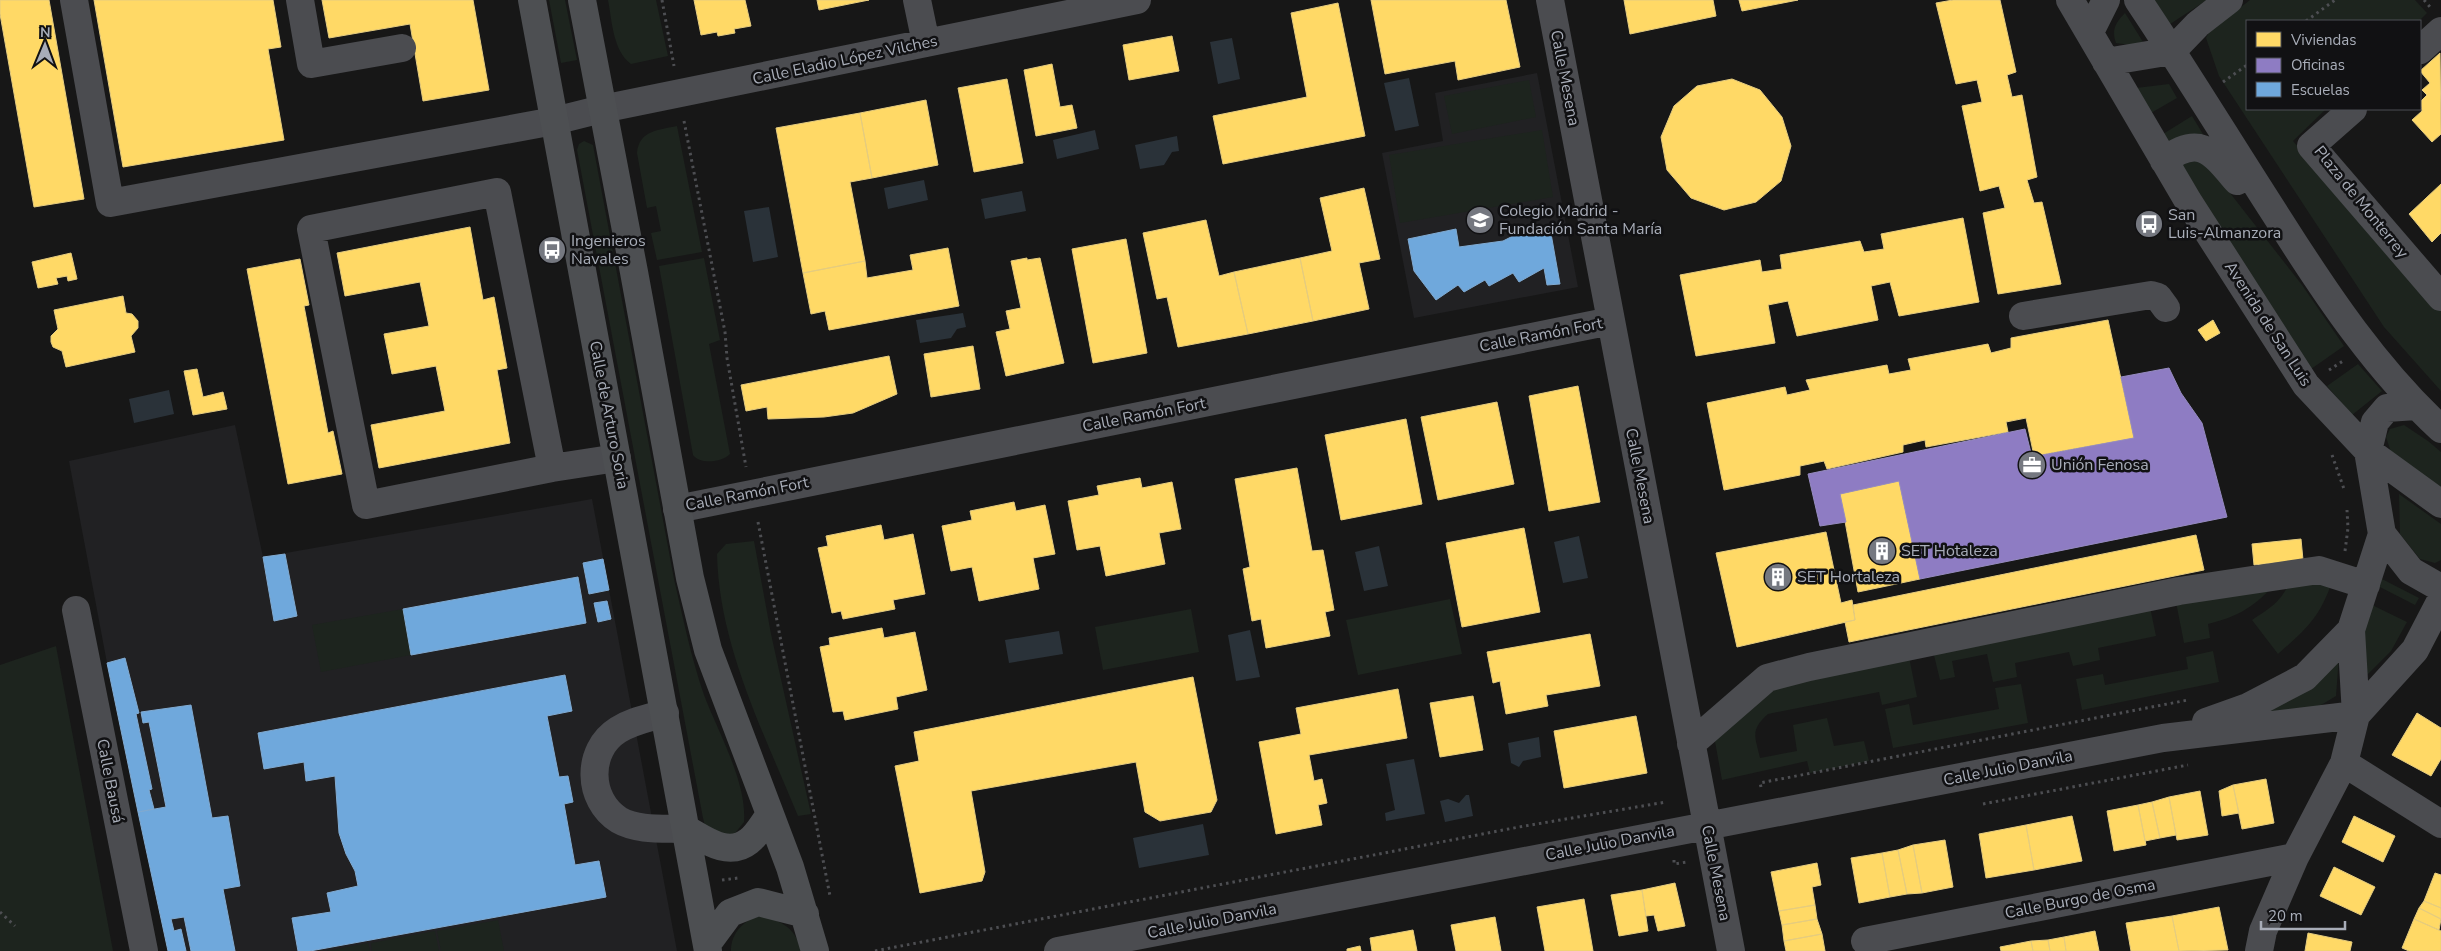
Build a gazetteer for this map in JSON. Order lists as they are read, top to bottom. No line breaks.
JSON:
{"streets":{"main road":["Calle de Arturo Soria"],"street":["Calle Eladio López Vilches","Calle Mesena","Plaza de Monterrey","Avenida de San Luis","Calle Ramón Fort","Calle Julio Danvila","Calle Bausá","Calle Burgo de Osma"]},"crossings":[["Calle Eladio López Vilches","Calle de Arturo Soria"],["Calle Mesena","Calle Ramón Fort"],["Calle Mesena","Calle Julio Danvila"],["Avenida de San Luis","Calle Julio Danvila"]],"places":{"school or university":["Colegio Madrid - Fundación Santa María"],"bus stop":["San Luis-Almanzora","Ingenieros Navales"],"office":["Unión Fenosa"],"building":["SET Hotaleza","SET Hortaleza"]},"legend":["Viviendas","Oficinas","Escuelas"],"scale_bar":"20 m","north":"top"}
